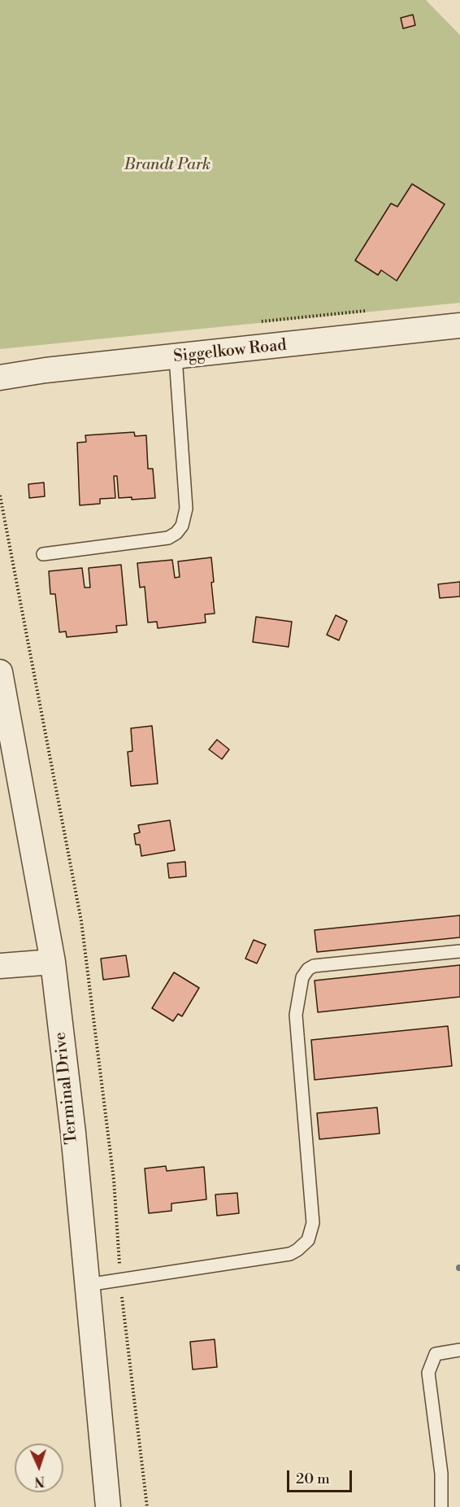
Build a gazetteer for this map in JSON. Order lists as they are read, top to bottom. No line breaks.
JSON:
{"streets":{"street":["Siggelkow Road","Terminal Drive"]},"parks":["Brandt Park"],"scale_bar":"20 m","north":"bottom"}
